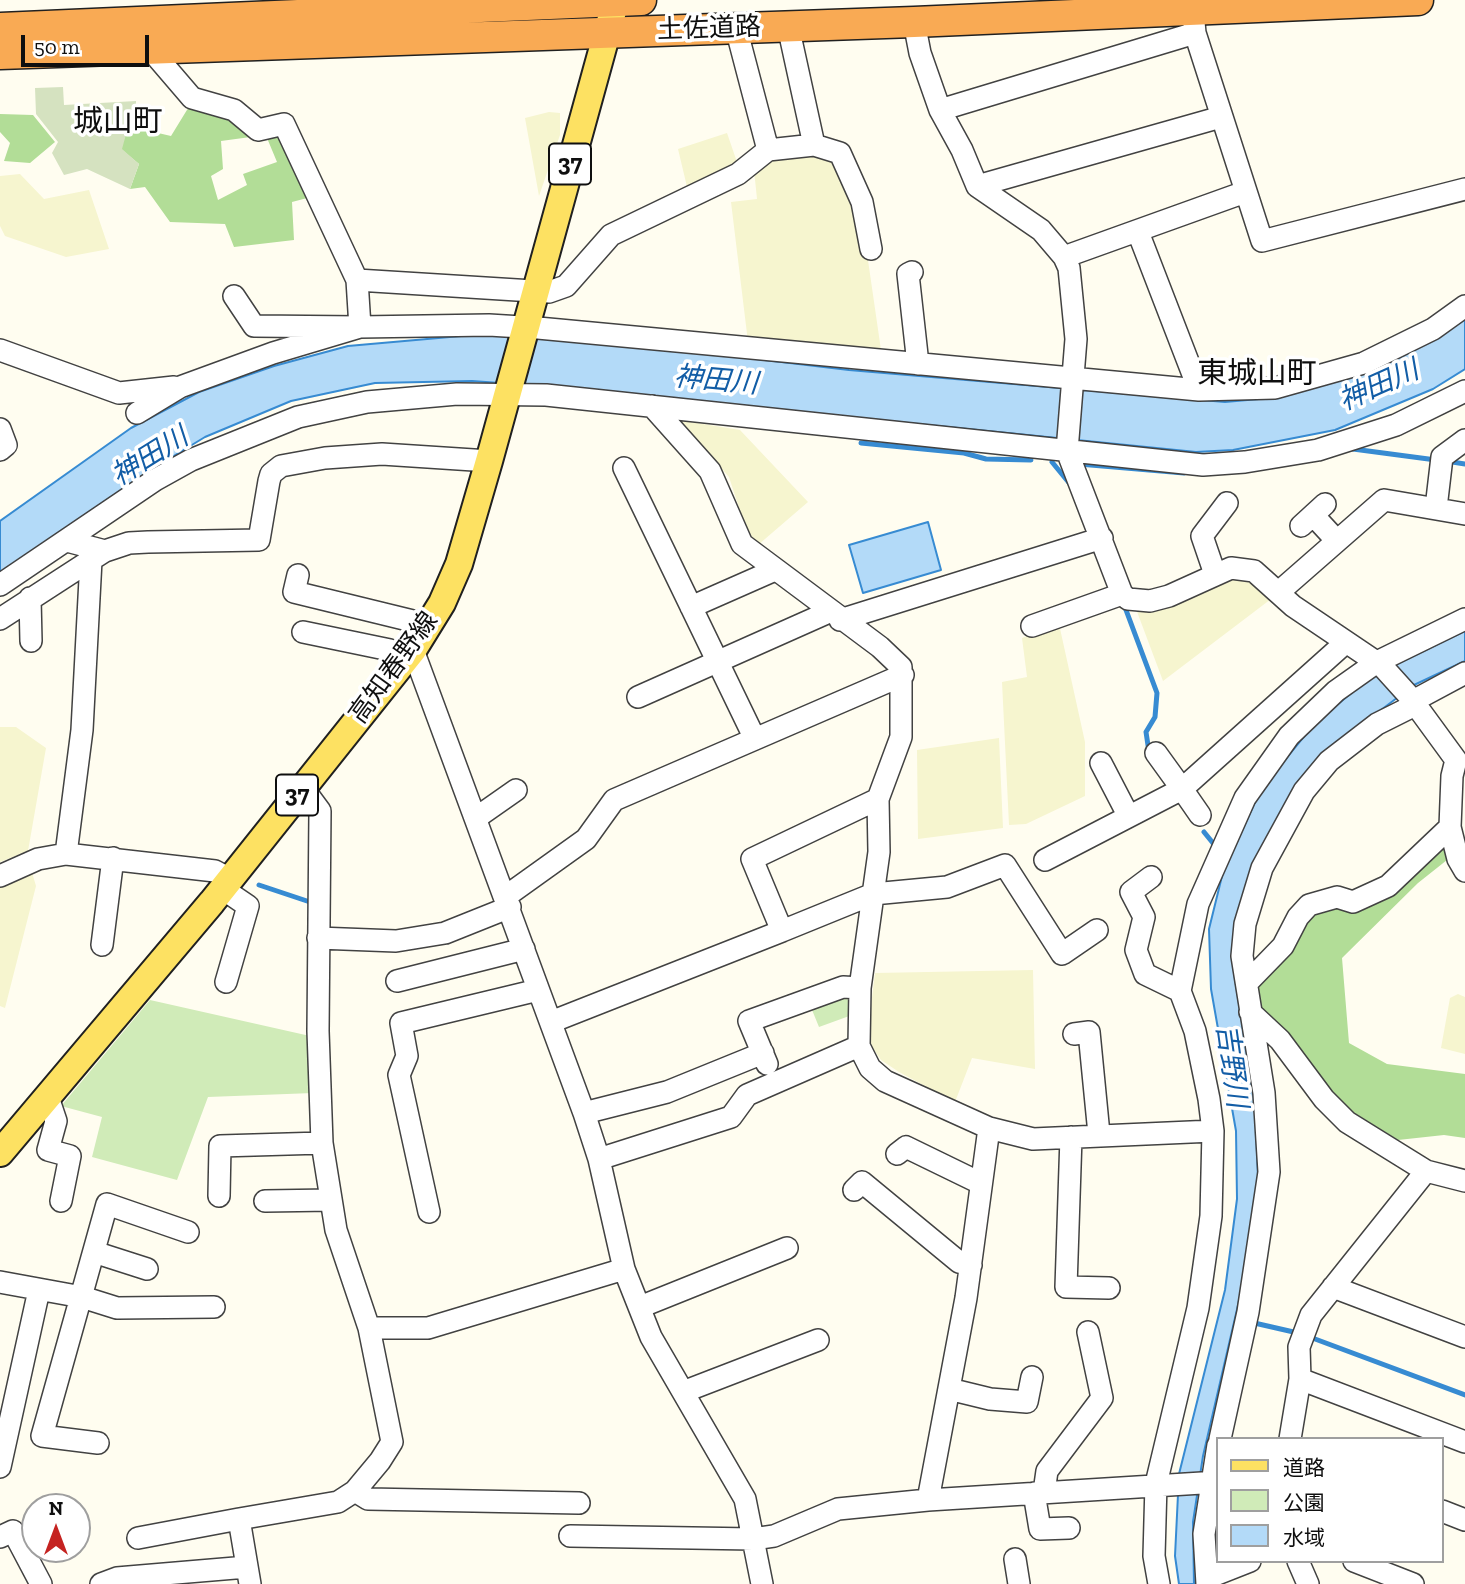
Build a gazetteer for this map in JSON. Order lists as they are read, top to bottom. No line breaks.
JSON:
{"streets":{"highway":["土佐道路"],"main road":["37","高知春野線"]},"crossings":[["土佐道路","高知春野線"]],"districts":["城山町","東城山町"],"water":["神田川","吉野川"],"legend":["道路","公園","水域"],"scale_bar":"50 m","north":"top"}
